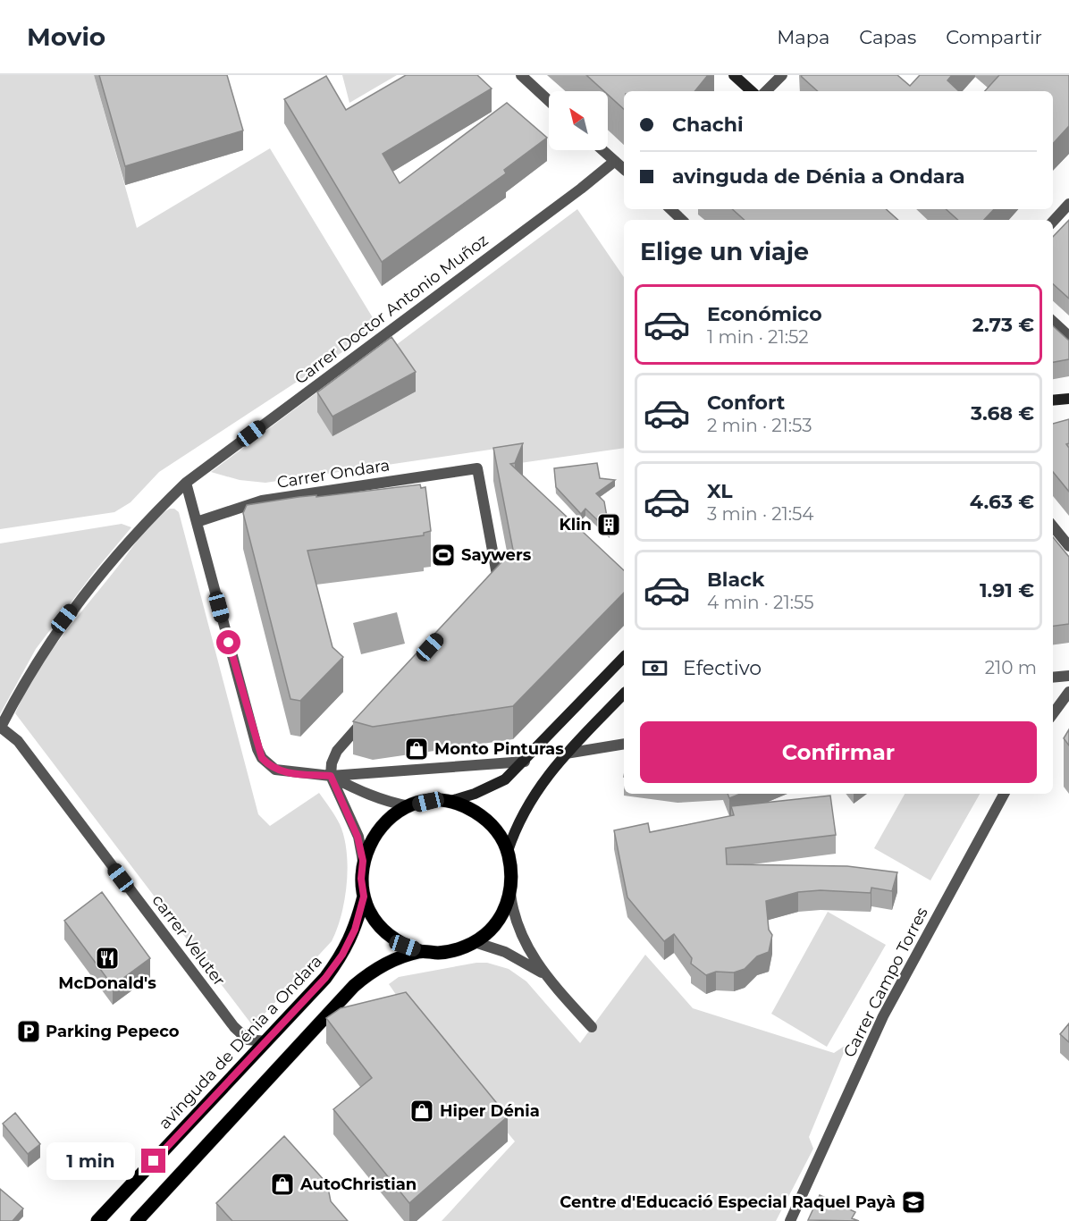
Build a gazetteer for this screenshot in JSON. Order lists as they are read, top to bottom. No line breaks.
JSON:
{"streets":{"main road":["avinguda de Dénia a Ondara"],"street":["Carrer Doctor Antonio Muñoz","Carrer Ondara","carrer Veluter","Carrer Campo Torres"]},"crossings":[["Carrer Doctor Antonio Muñoz","carrer Veluter"],["carrer Veluter","avinguda de Dénia a Ondara"]],"places":{"building":["Klin"],"sports":["Saywers"],"shop":["Monto Pinturas","Hiper Dénia","AutoChristian"],"restaurant":["McDonald's"],"parking":["Parking Pepeco"],"school or university":["Centre d'Educació Especial Raquel Payà"]},"north":"top left","page":{"header":"Movio","nav":["Mapa","Capas","Compartir"],"banner":["Chachi","avinguda de Dénia a Ondara"],"heading":"Elige un viaje","list":[{"name":"Económico","note":"1 min · 21:52","value":"2.73 €"},{"name":"Confort","note":"2 min · 21:53","value":"3.68 €"},{"name":"XL","note":"3 min · 21:54","value":"4.63 €"},{"name":"Black","note":"4 min · 21:55","value":"1.91 €"}],"pay":["Efectivo","210 m"],"buttons":"Confirmar","bubble":"1 min"}}
